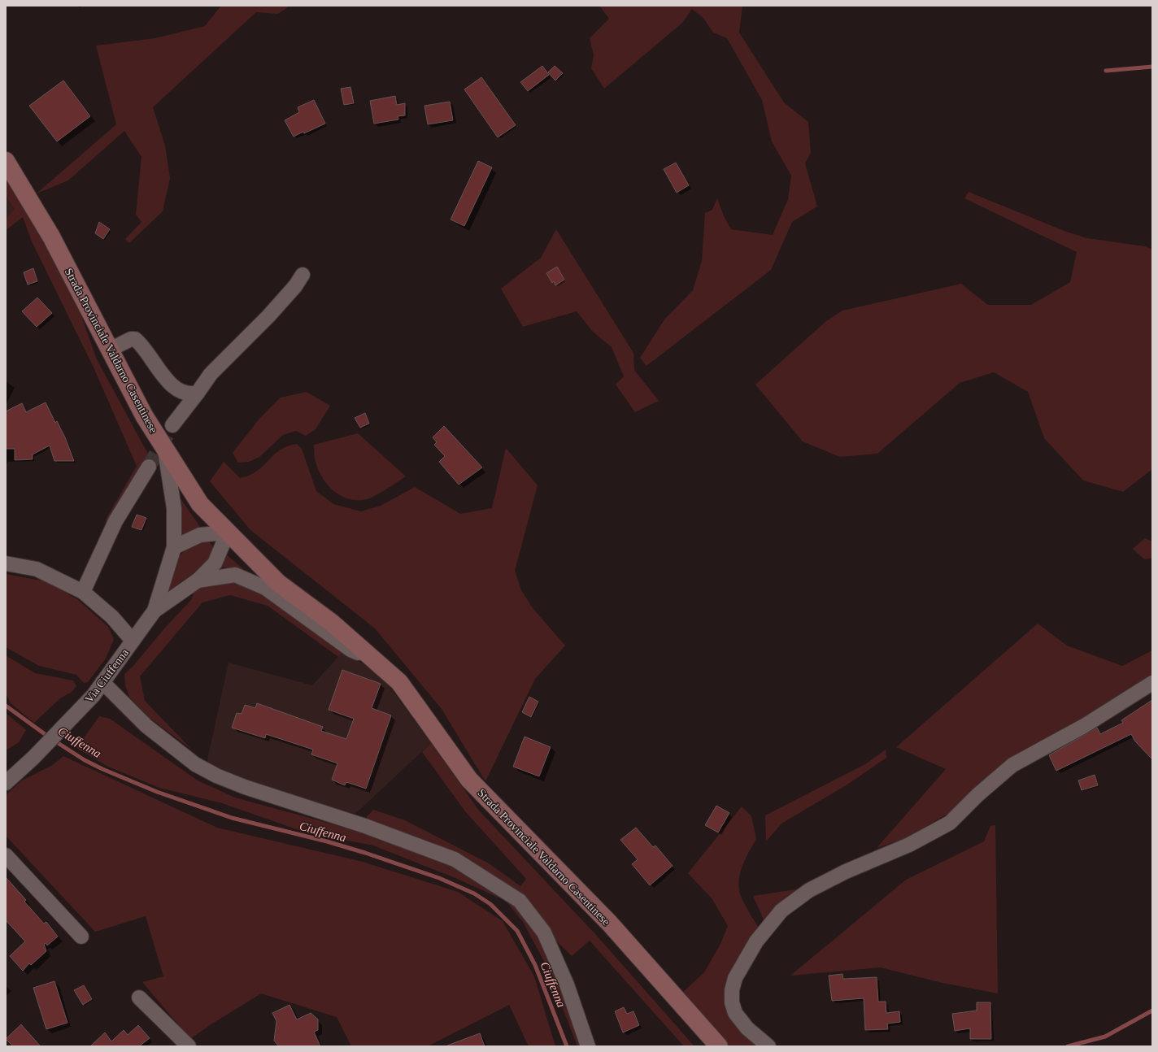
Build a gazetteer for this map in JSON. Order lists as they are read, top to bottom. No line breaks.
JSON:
{"streets":{"main road":["Strada Provinciale Valdarno Casentinese"],"street":["Via Ciuffenna"]},"crossings":[["Strada Provinciale Valdarno Casentinese","Via Ciuffenna"]],"water":["Ciuffenna"]}
